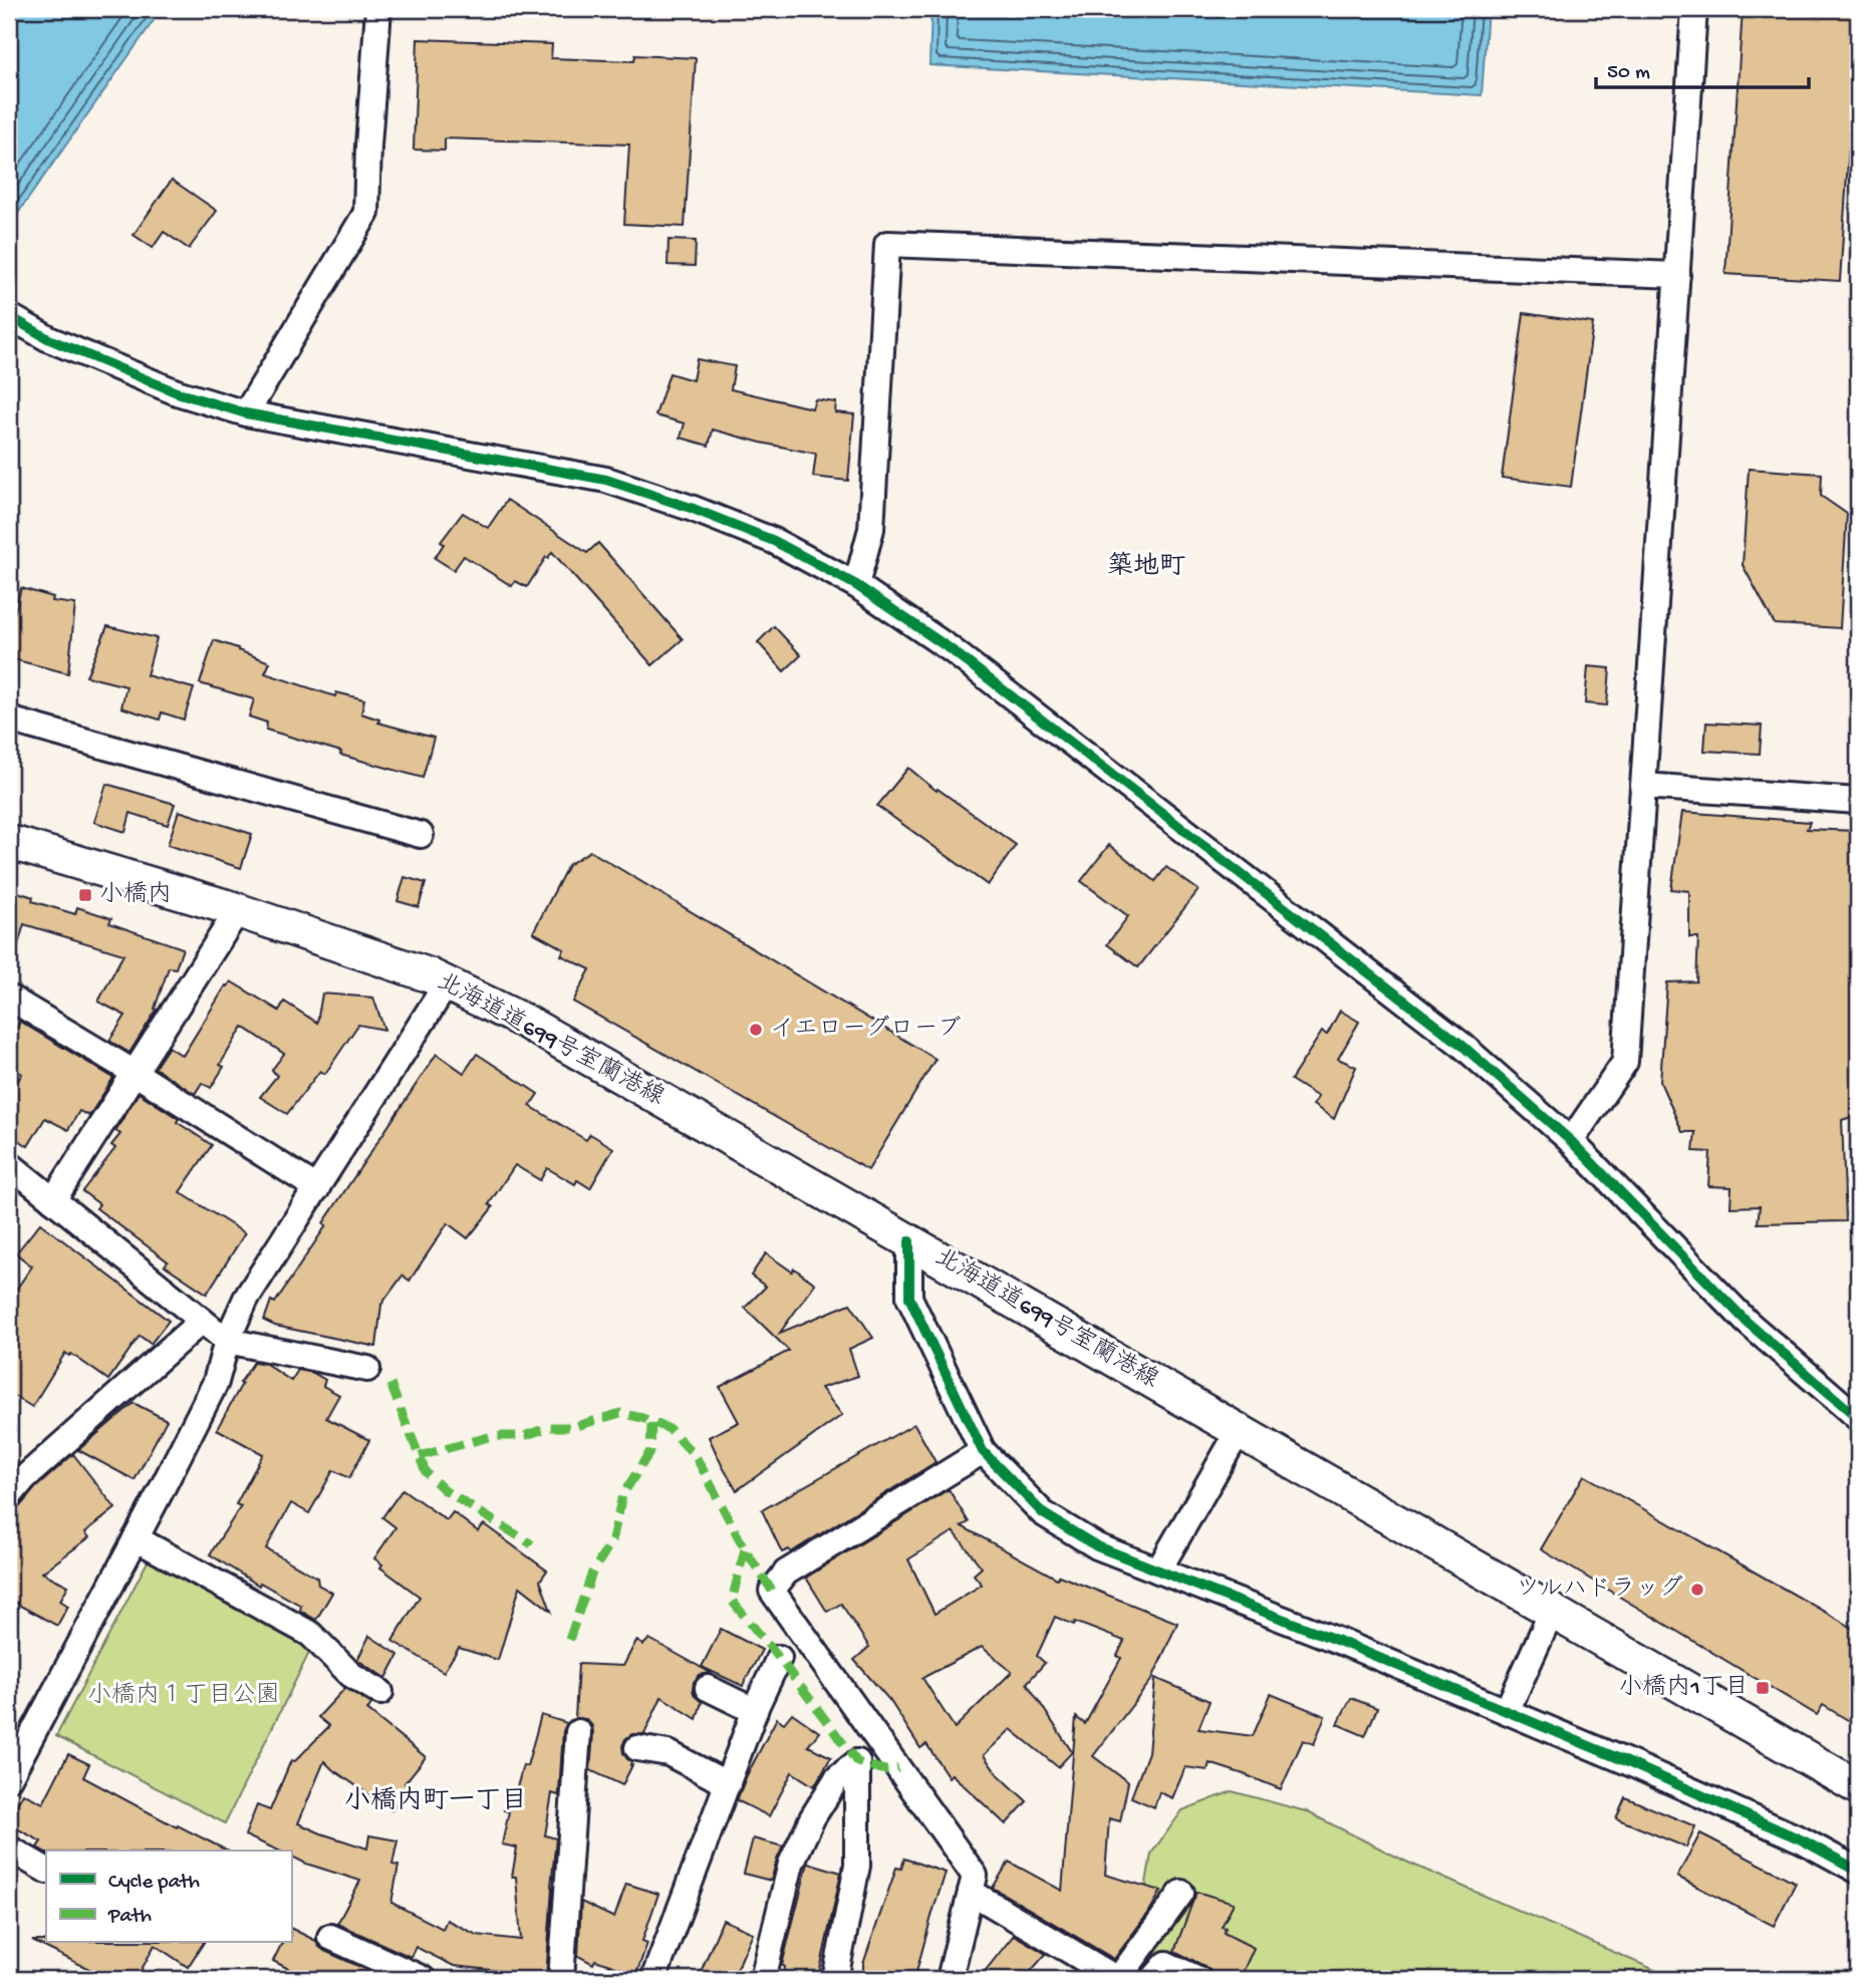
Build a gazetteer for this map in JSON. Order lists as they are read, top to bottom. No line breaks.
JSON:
{"streets":{"main road":["北海道道699号室蘭港線"]},"districts":["築地町","小橋内町一丁目"],"parks":["小橋内１丁目公園"],"places":{"transit":["小橋内","小橋内1丁目"],"other":["イエローグローブ","ツルハドラッグ"]},"legend":["Cycle path","Path"],"scale_bar":"50 m"}
